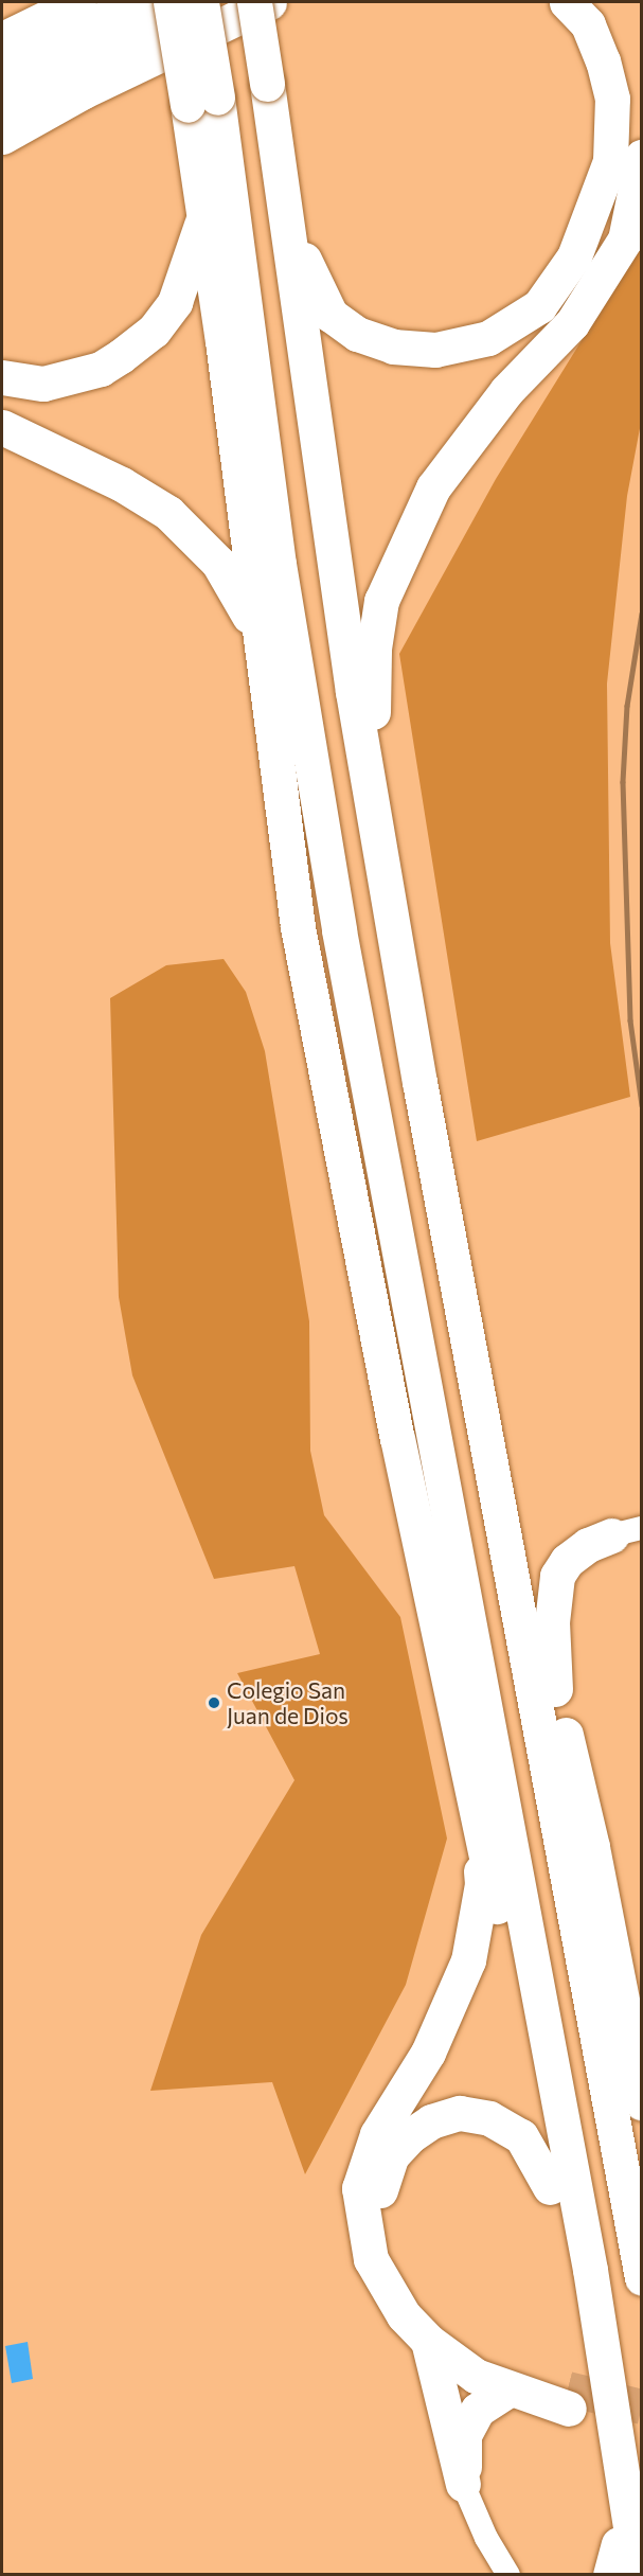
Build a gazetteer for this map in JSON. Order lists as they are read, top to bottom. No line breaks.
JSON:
{"places":["Colegio San Juan de Dios"]}
